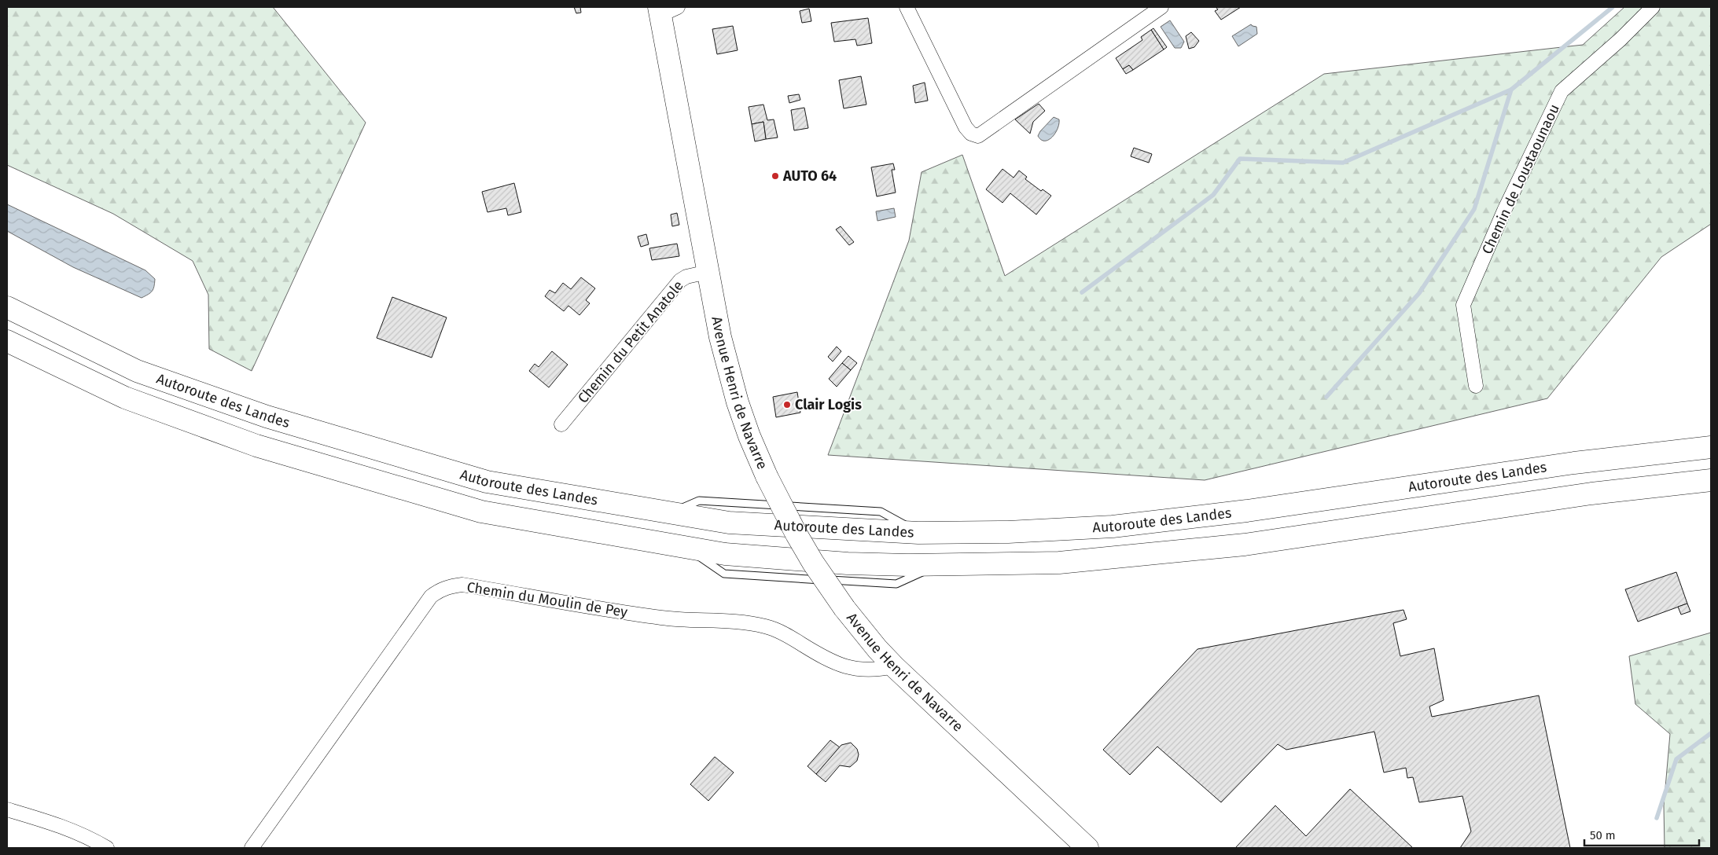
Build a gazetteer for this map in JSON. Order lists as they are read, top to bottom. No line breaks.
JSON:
{"streets":{"main road":["Avenue Henri de Navarre","Autoroute des Landes"],"street":["Chemin de Loustaounaou","Chemin du Petit Anatole","Chemin du Moulin de Pey"]},"crossings":[["Chemin du Petit Anatole","Avenue Henri de Navarre"],["Avenue Henri de Navarre","Chemin du Moulin de Pey"]],"places":["AUTO 64","Clair Logis"],"scale_bar":"50 m"}
